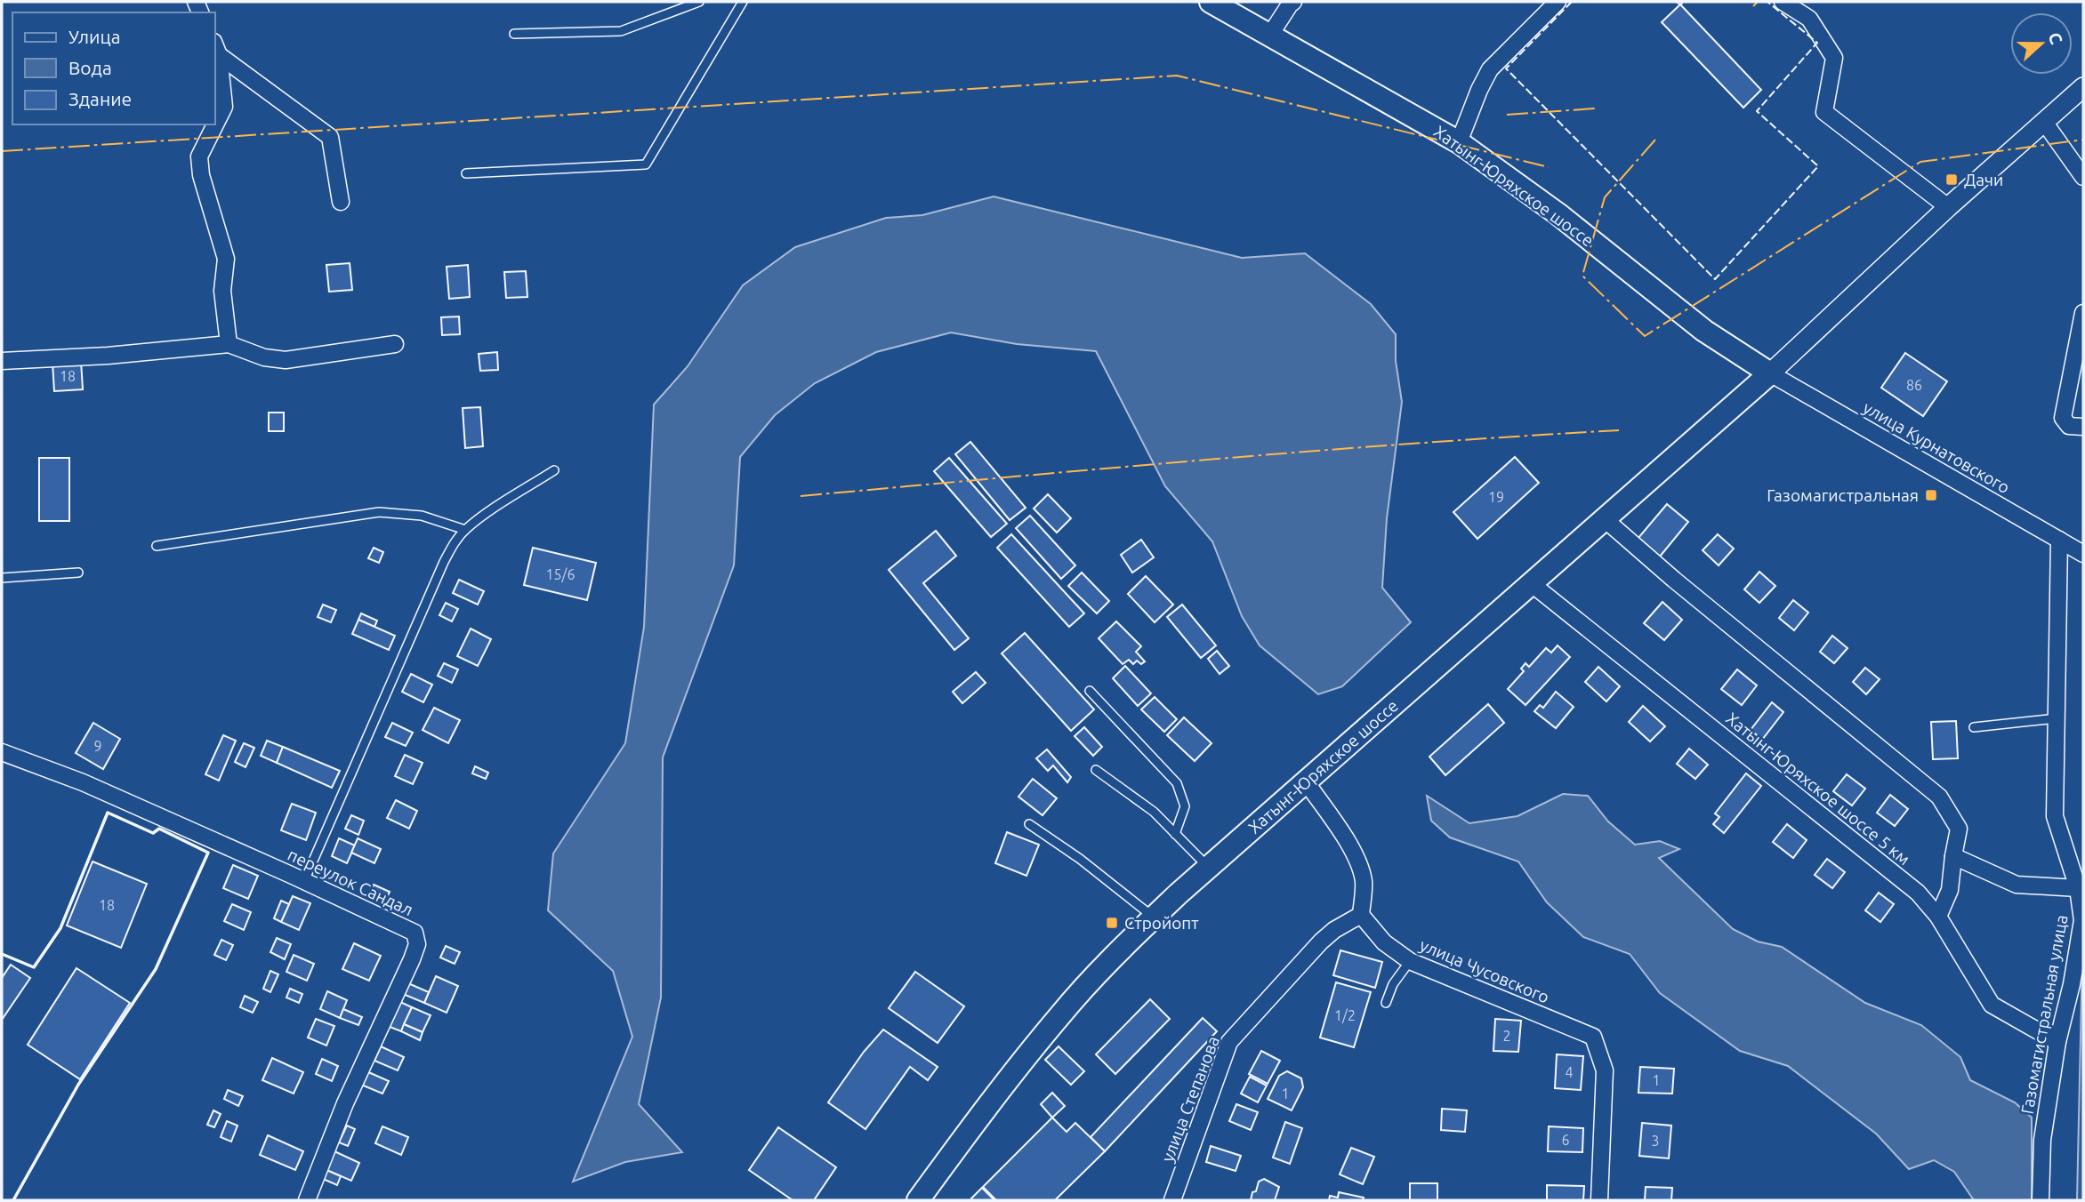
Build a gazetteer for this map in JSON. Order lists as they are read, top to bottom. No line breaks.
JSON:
{"streets":{"main road":["Хатынг-Юряхское шоссе"],"street":["улица Курнатовского","Хатынг-Юряхское шоссе 5 км","переулок Сандал","улица Чусовского","Газомагистральная улица","улица Степанова"]},"crossings":[["Хатынг-Юряхское шоссе","улица Курнатовского"],["Хатынг-Юряхское шоссе","Хатынг-Юряхское шоссе 5 км"],["улица Курнатовского","Газомагистральная улица"],["Хатынг-Юряхское шоссе 5 км","Газомагистральная улица"],["улица Чусовского","улица Степанова"]],"places":{"transit":["Дачи","Газомагистральная","Стройопт"]},"house_numbers":["18","86","19","15/6","9","18","1/2","2","4","1","1","6","3"],"legend":["Улица","Вода","Здание"],"north":"right"}
